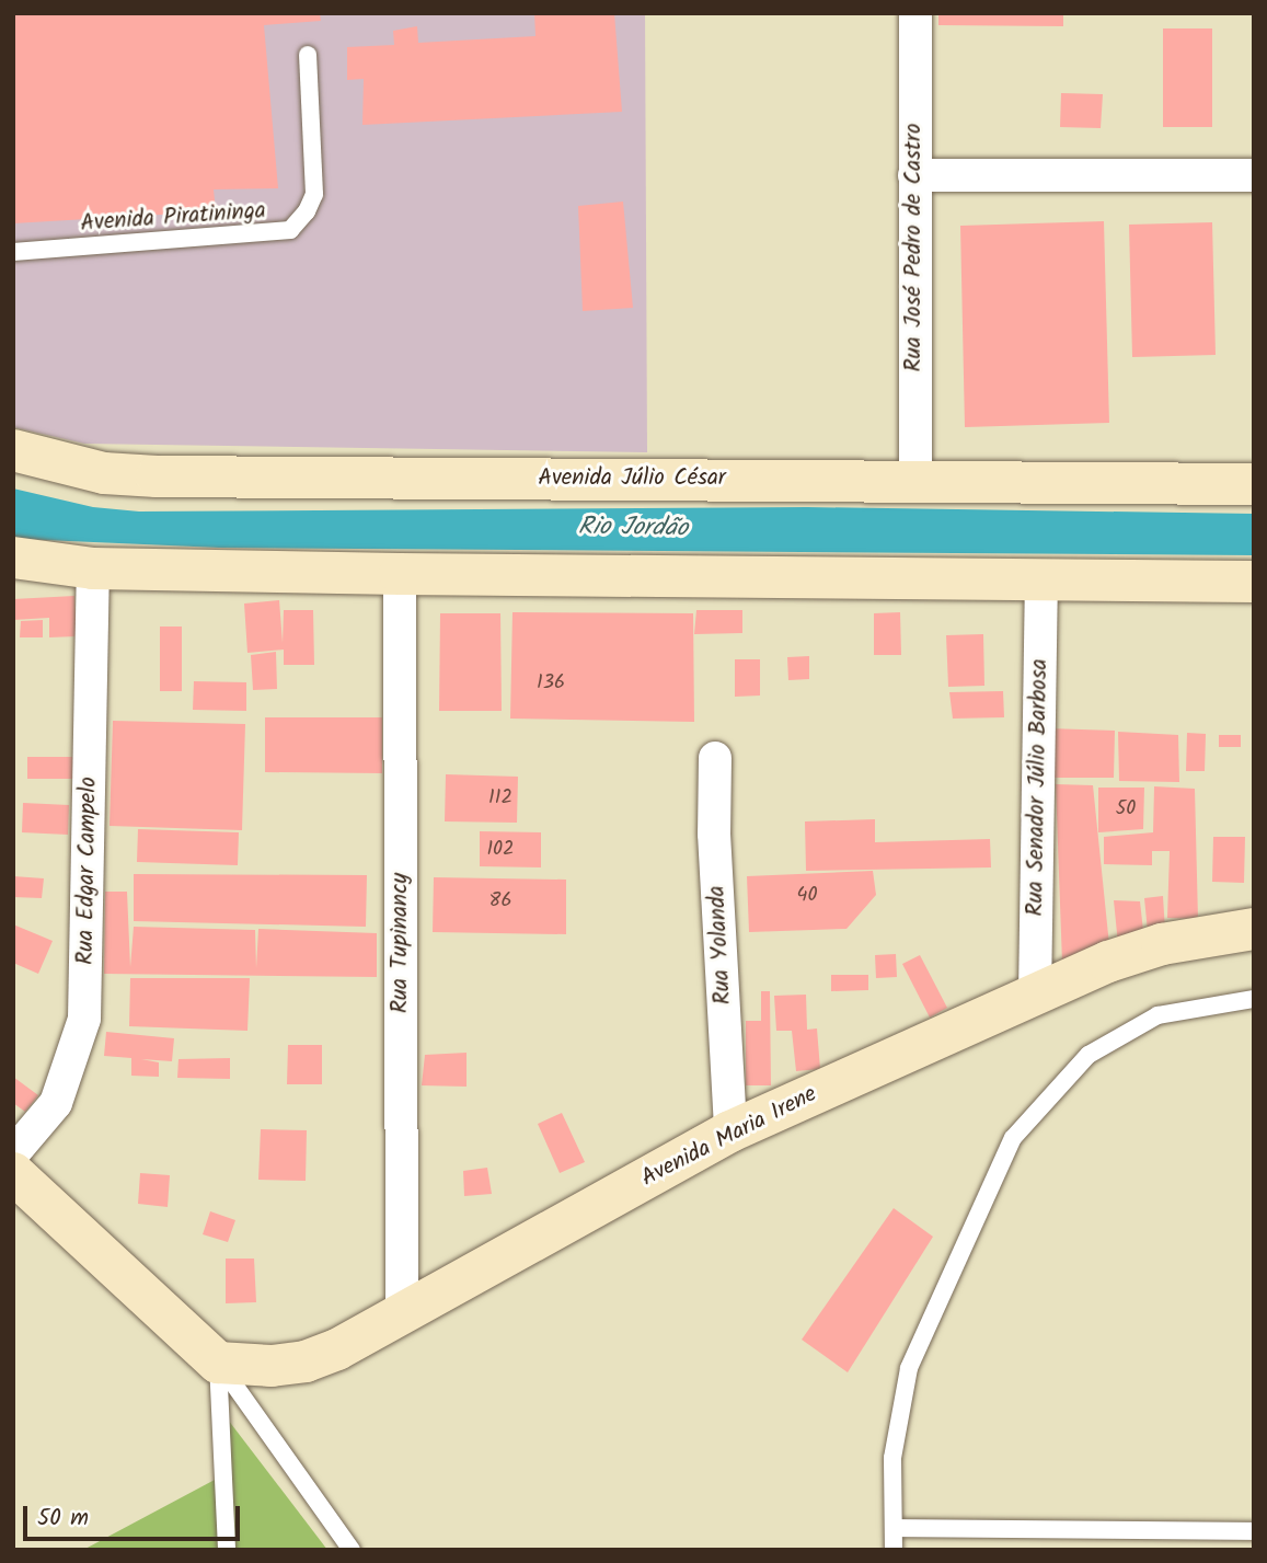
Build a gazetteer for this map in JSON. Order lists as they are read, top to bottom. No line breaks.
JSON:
{"streets":{"street":["Rua José Pedro de Castro","Avenida Júlio César","Rua Senador Júlio Barbosa","Rua Edgar Campelo","Rua Tupinancy","Rua Yolanda","Avenida Maria Irene"],"lane":["Avenida Piratininga"]},"crossings":[["Rua José Pedro de Castro","Avenida Júlio César"],["Rua Senador Júlio Barbosa","Avenida Maria Irene"],["Rua Tupinancy","Avenida Maria Irene"],["Rua Yolanda","Avenida Maria Irene"]],"water":["Rio Jordão"],"house_numbers":["136","112","50","102","40","86"],"scale_bar":"50 m"}
